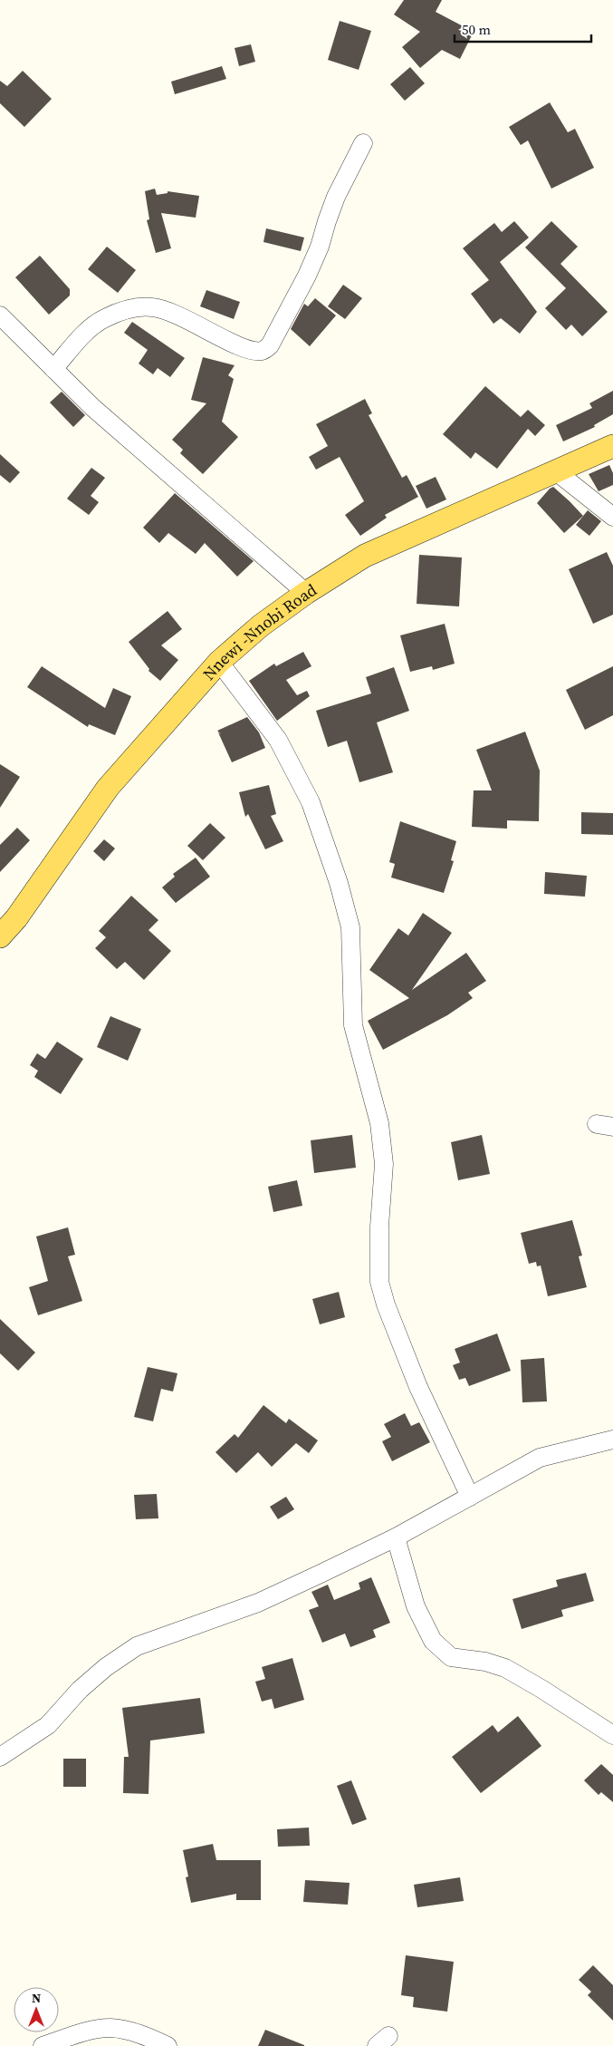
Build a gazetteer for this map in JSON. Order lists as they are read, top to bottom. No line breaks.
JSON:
{"streets":{"main road":["Nnewi -Nnobi Road"]},"scale_bar":"50 m","north":"top"}
